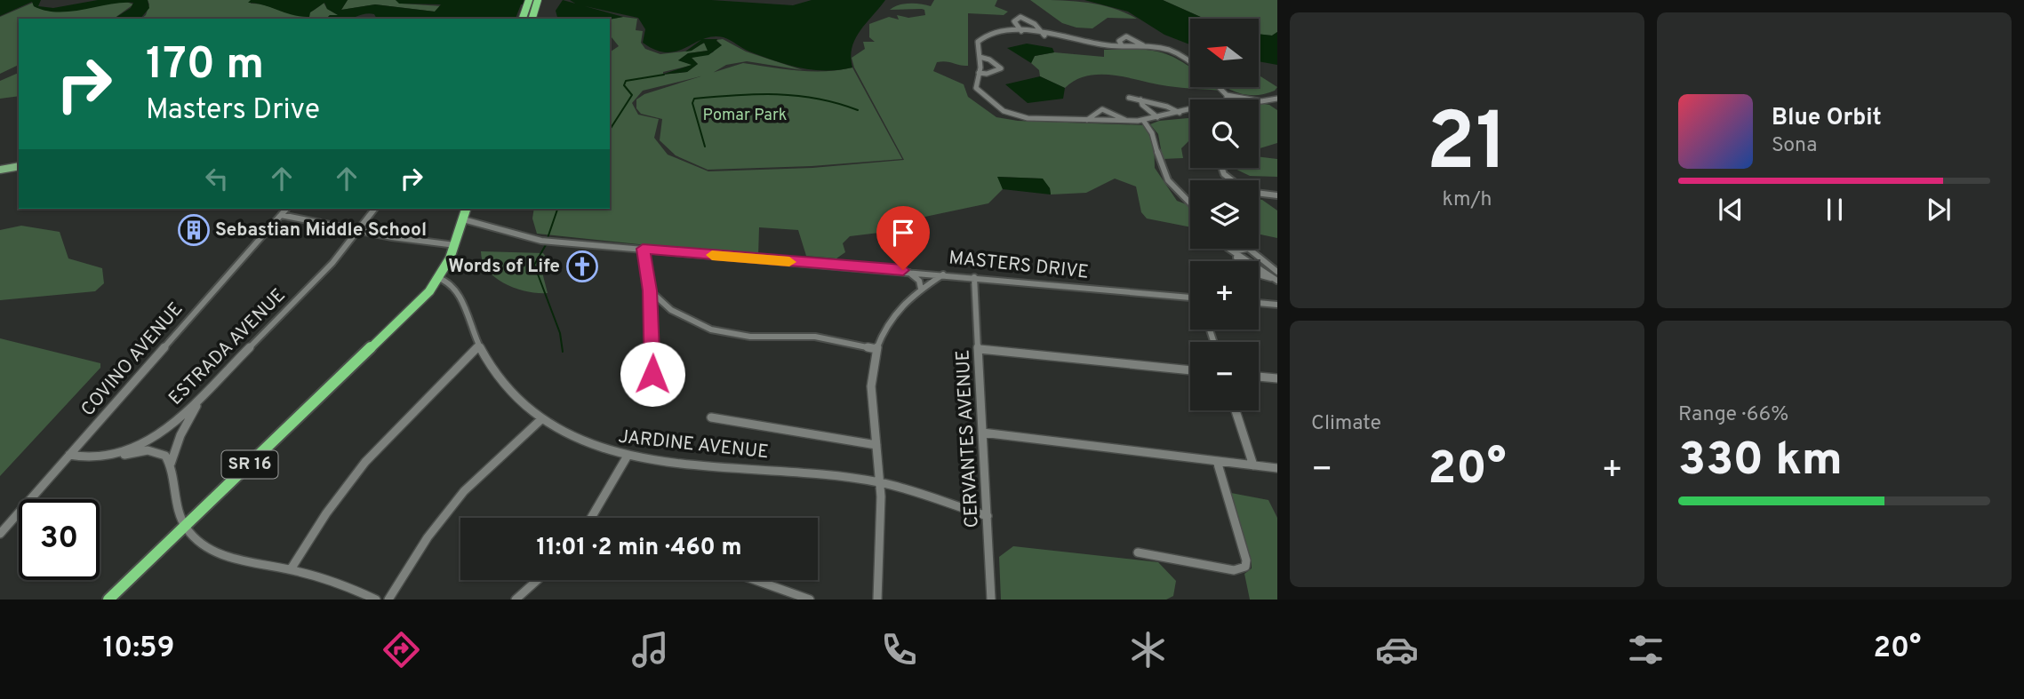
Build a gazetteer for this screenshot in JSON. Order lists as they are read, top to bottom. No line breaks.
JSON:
{"streets":{"highway":["SR 16"],"street":["MASTERS DRIVE","ESTRADA AVENUE","COVINO AVENUE","CERVANTES AVENUE","JARDINE AVENUE"]},"crossings":[["MASTERS DRIVE","CERVANTES AVENUE"],["MASTERS DRIVE","SR 16"],["ESTRADA AVENUE","COVINO AVENUE"],["CERVANTES AVENUE","JARDINE AVENUE"],["JARDINE AVENUE","SR 16"]],"parks":["Pomar Park"],"places":{"building":["Sebastian Middle School"],"church":["Words of Life"]},"north":"left","page":{"tile":[["21","km/h"],"Climate",["Range · 66%","330 km"]],"map_buttons":["+","−"],"turn":["170 m","Masters Drive"],"song":["Blue Orbit","Sona"],"heat":["−","20°","+"],"limit":"30","trip":"11:01 · 2 min · 460 m","tabs":["10:59","20°"]}}
